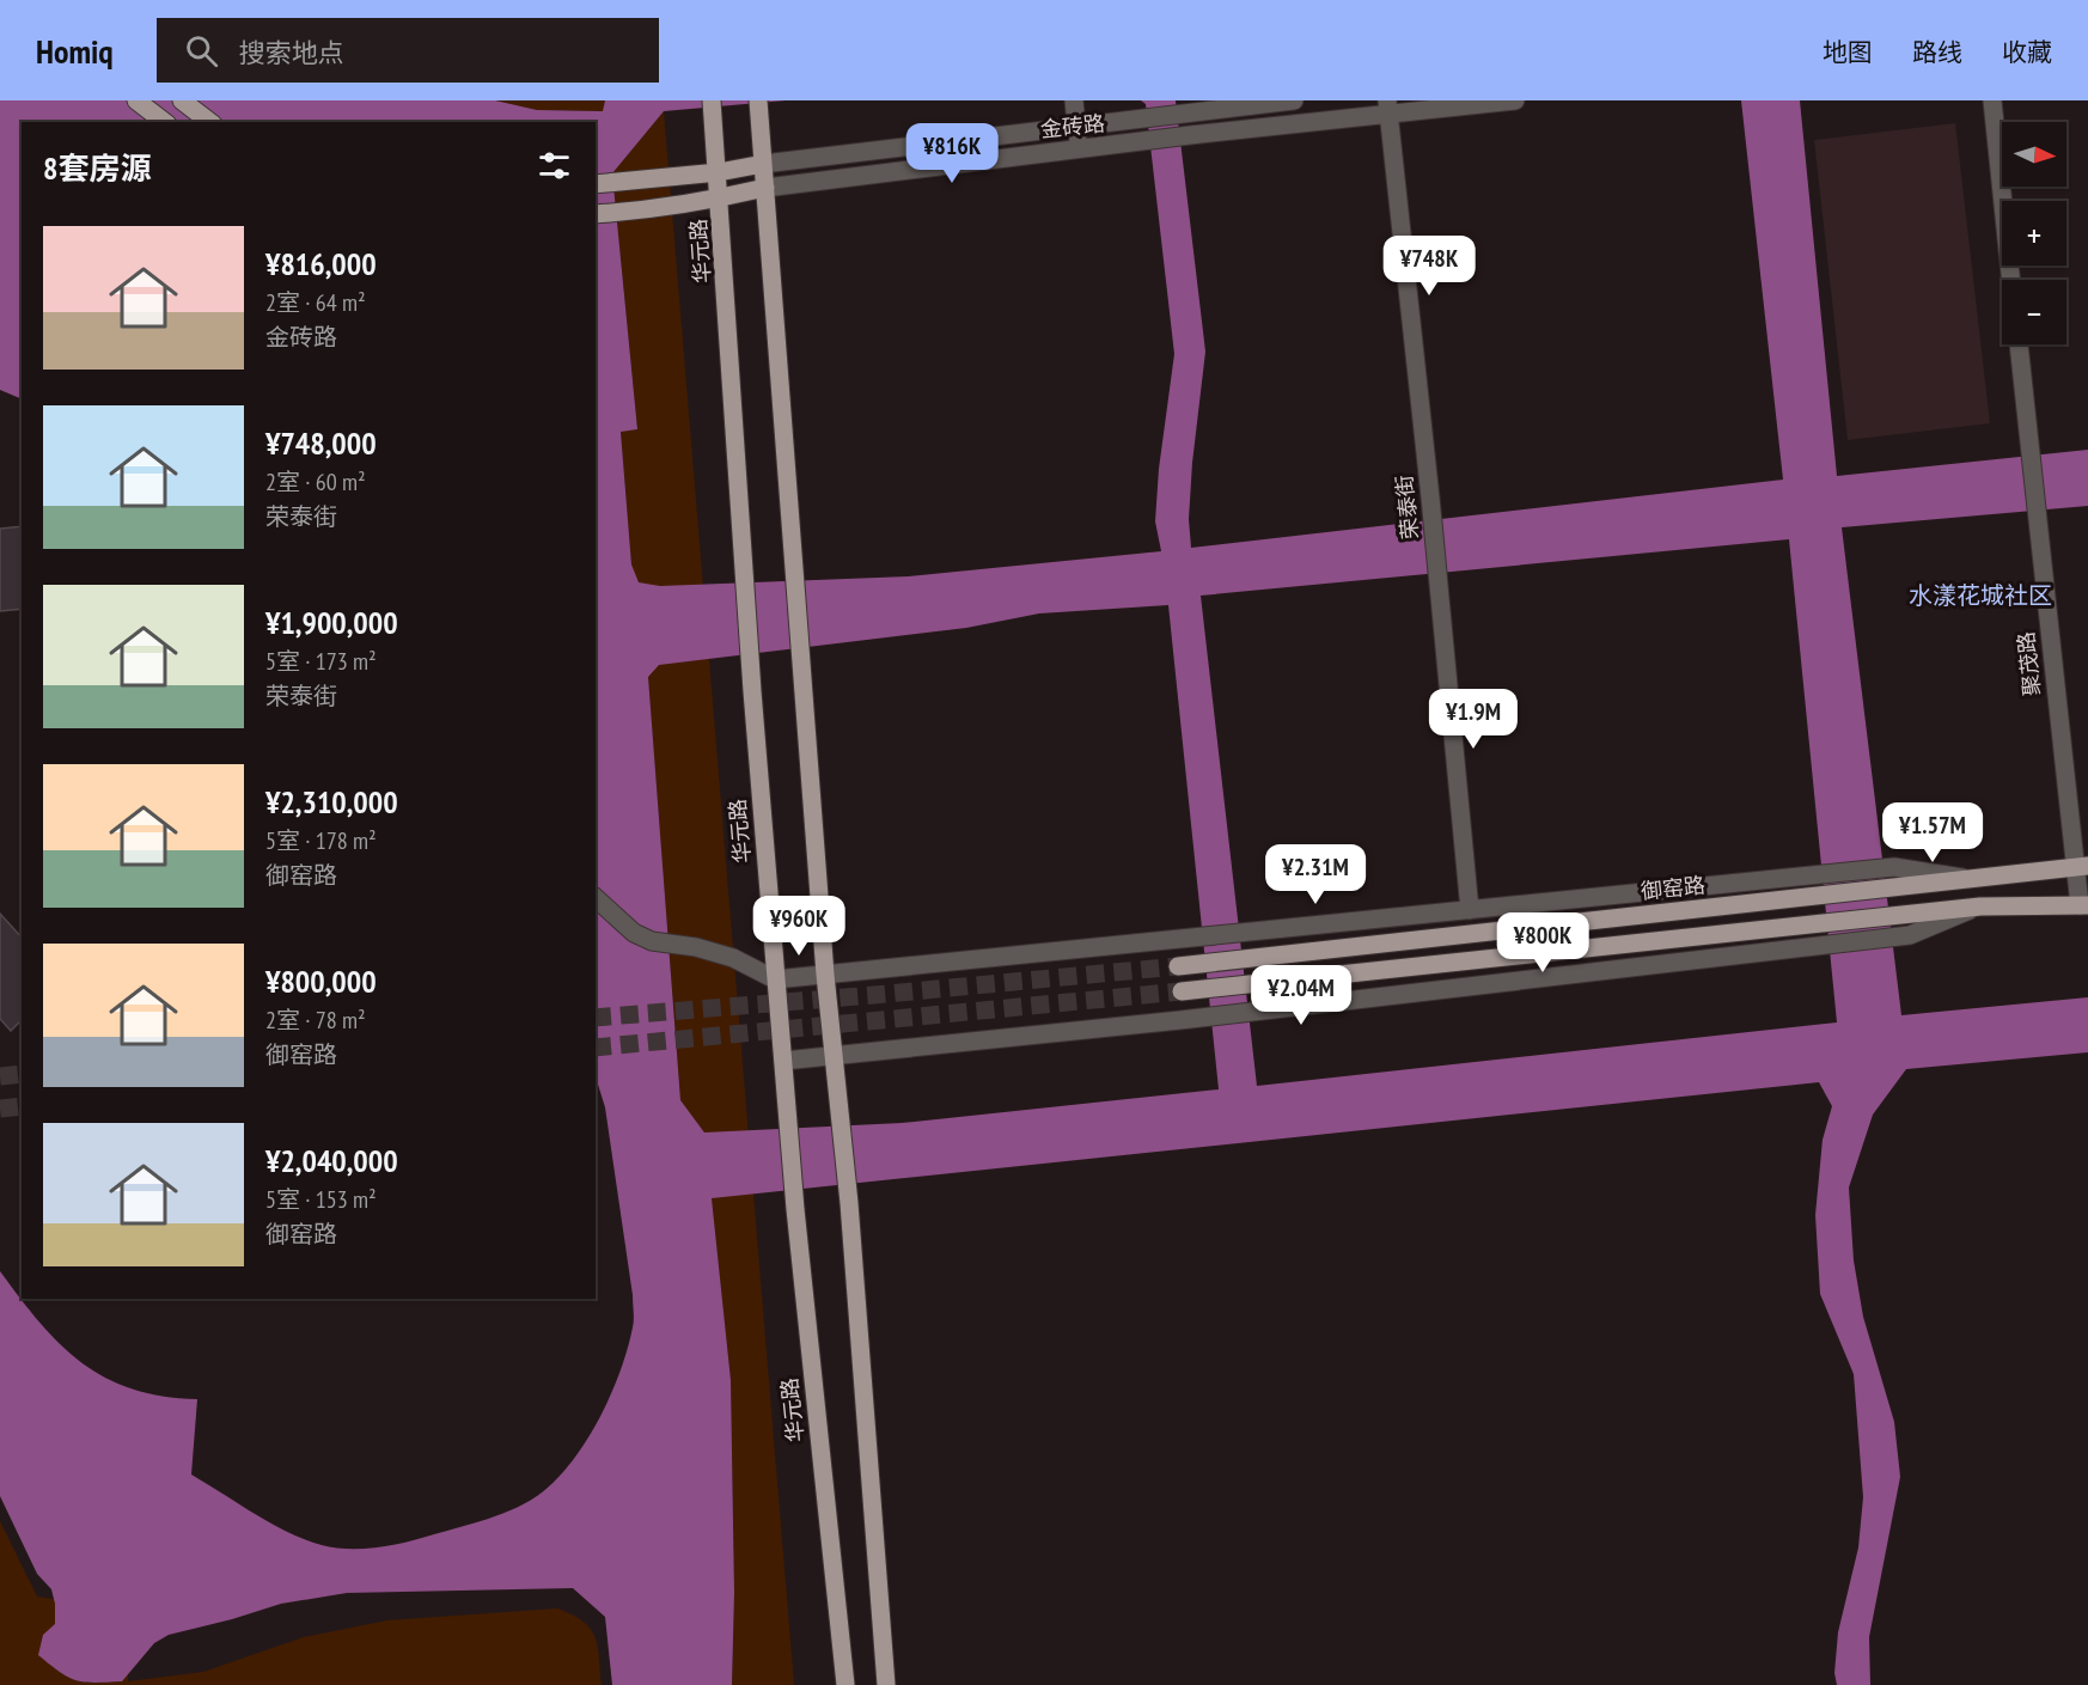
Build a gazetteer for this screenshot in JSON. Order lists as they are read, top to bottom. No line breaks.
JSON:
{"streets":{"main road":["金砖路","华元路","御窑路"],"street":["荣泰街","聚茂路"]},"crossings":[["金砖路","华元路"],["金砖路","荣泰街"],["聚茂路","御窑路"]],"districts":["水漾花城社区"],"north":"right","page":{"header":"Homiq","search":"搜索地点","nav":["地图","路线","收藏"],"map_buttons":["+","−"],"heading":"8套房源","price":["¥816K","¥748K","¥1.9M","¥1.57M","¥2.31M","¥960K","¥800K","¥2.04M"],"list":[{"name":"¥816,000","note":"2室 · 64 m² · 金砖路"},{"name":"¥748,000","note":"2室 · 60 m² · 荣泰街"},{"name":"¥1,900,000","note":"5室 · 173 m² · 荣泰街"},{"name":"¥2,310,000","note":"5室 · 178 m² · 御窑路"},{"name":"¥800,000","note":"2室 · 78 m² · 御窑路"},{"name":"¥2,040,000","note":"5室 · 153 m² · 御窑路"}]}}
